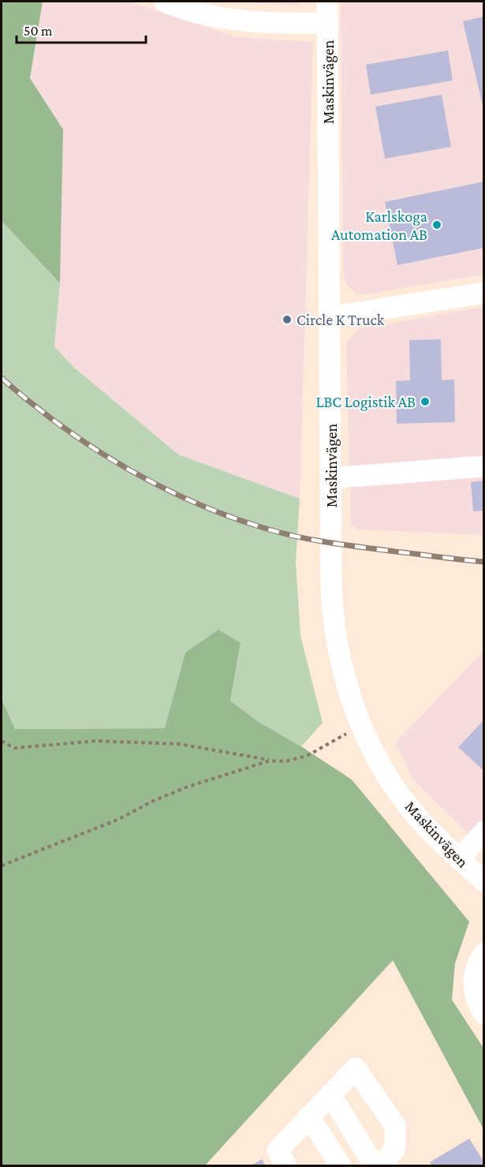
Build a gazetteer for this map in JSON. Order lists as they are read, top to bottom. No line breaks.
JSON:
{"streets":{"street":["Maskinvägen"]},"places":["Karlskoga Automation AB","Circle K Truck","LBC Logistik AB"],"scale_bar":"50 m"}
